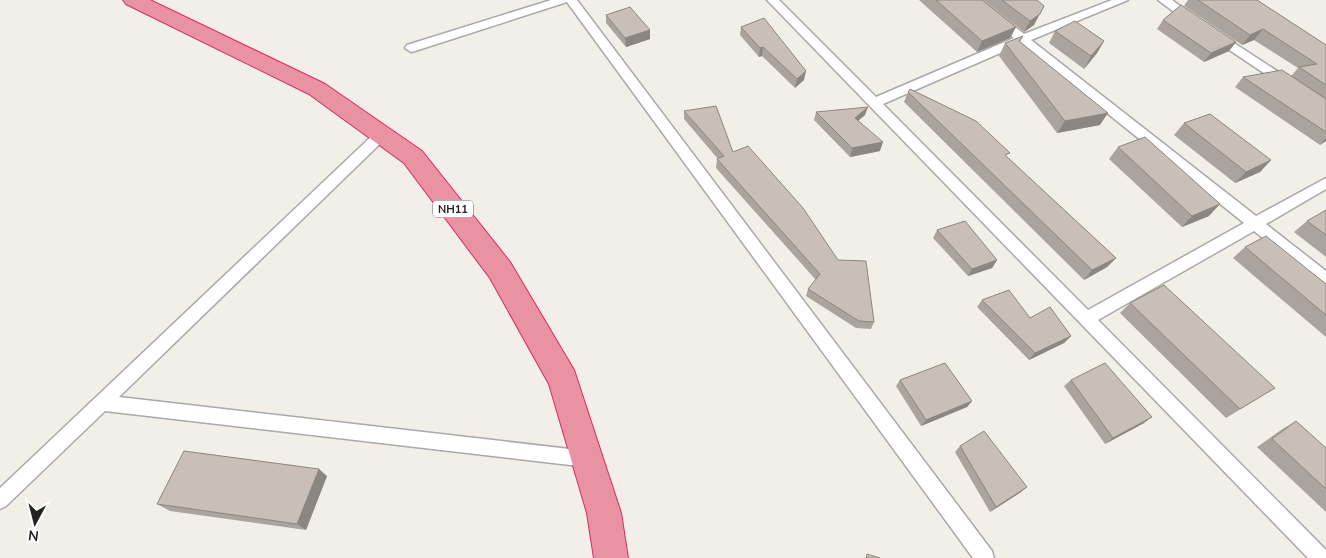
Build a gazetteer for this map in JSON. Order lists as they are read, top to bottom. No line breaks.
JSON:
{"streets":{"highway":["NH11"]},"north":"bottom"}
